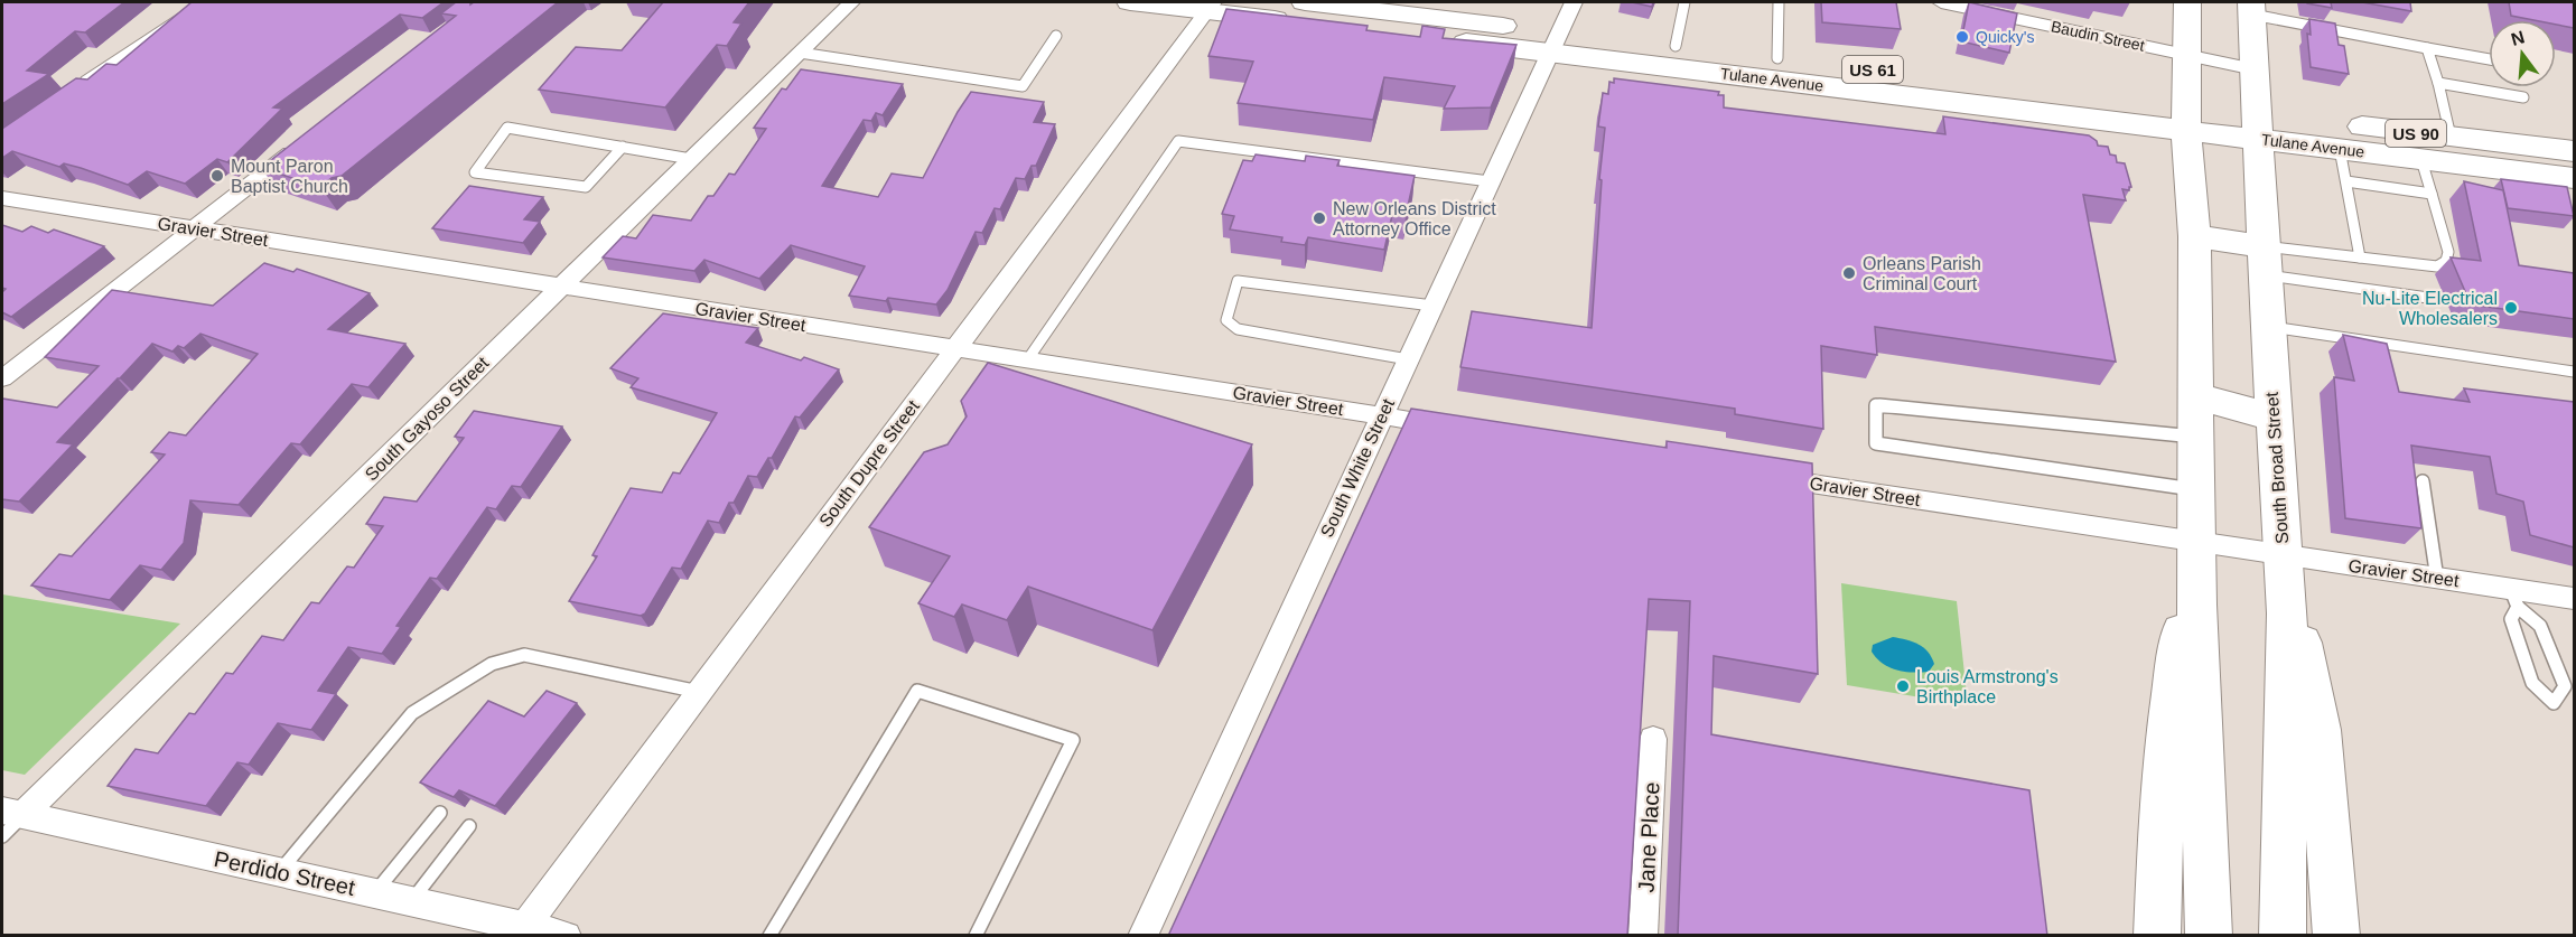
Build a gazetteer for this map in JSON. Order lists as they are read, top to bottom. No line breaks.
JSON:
{"streets":{"main road":["US 61","Tulane Avenue","US 90","South Broad Street"],"street":["Baudin Street","Gravier Street","South Gayoso Street","South Dupre Street","South White Street","Jane Place","Perdido Street"]},"crossings":[["Baudin Street","South Broad Street"],["Tulane Avenue","South Dupre Street"],["Tulane Avenue","South White Street"],["Tulane Avenue","South Broad Street"],["Gravier Street","South Gayoso Street"],["Gravier Street","South Dupre Street"],["Gravier Street","South White Street"],["Gravier Street","South Broad Street"],["South Gayoso Street","Perdido Street"],["South Dupre Street","Perdido Street"]],"places":["Quicky's","Mount Paron Baptist Church","New Orleans District Attorney Office","Orleans Parish Criminal Court","Nu-Lite Electrical Wholesalers","Louis Armstrong's Birthplace"],"north":"top"}
